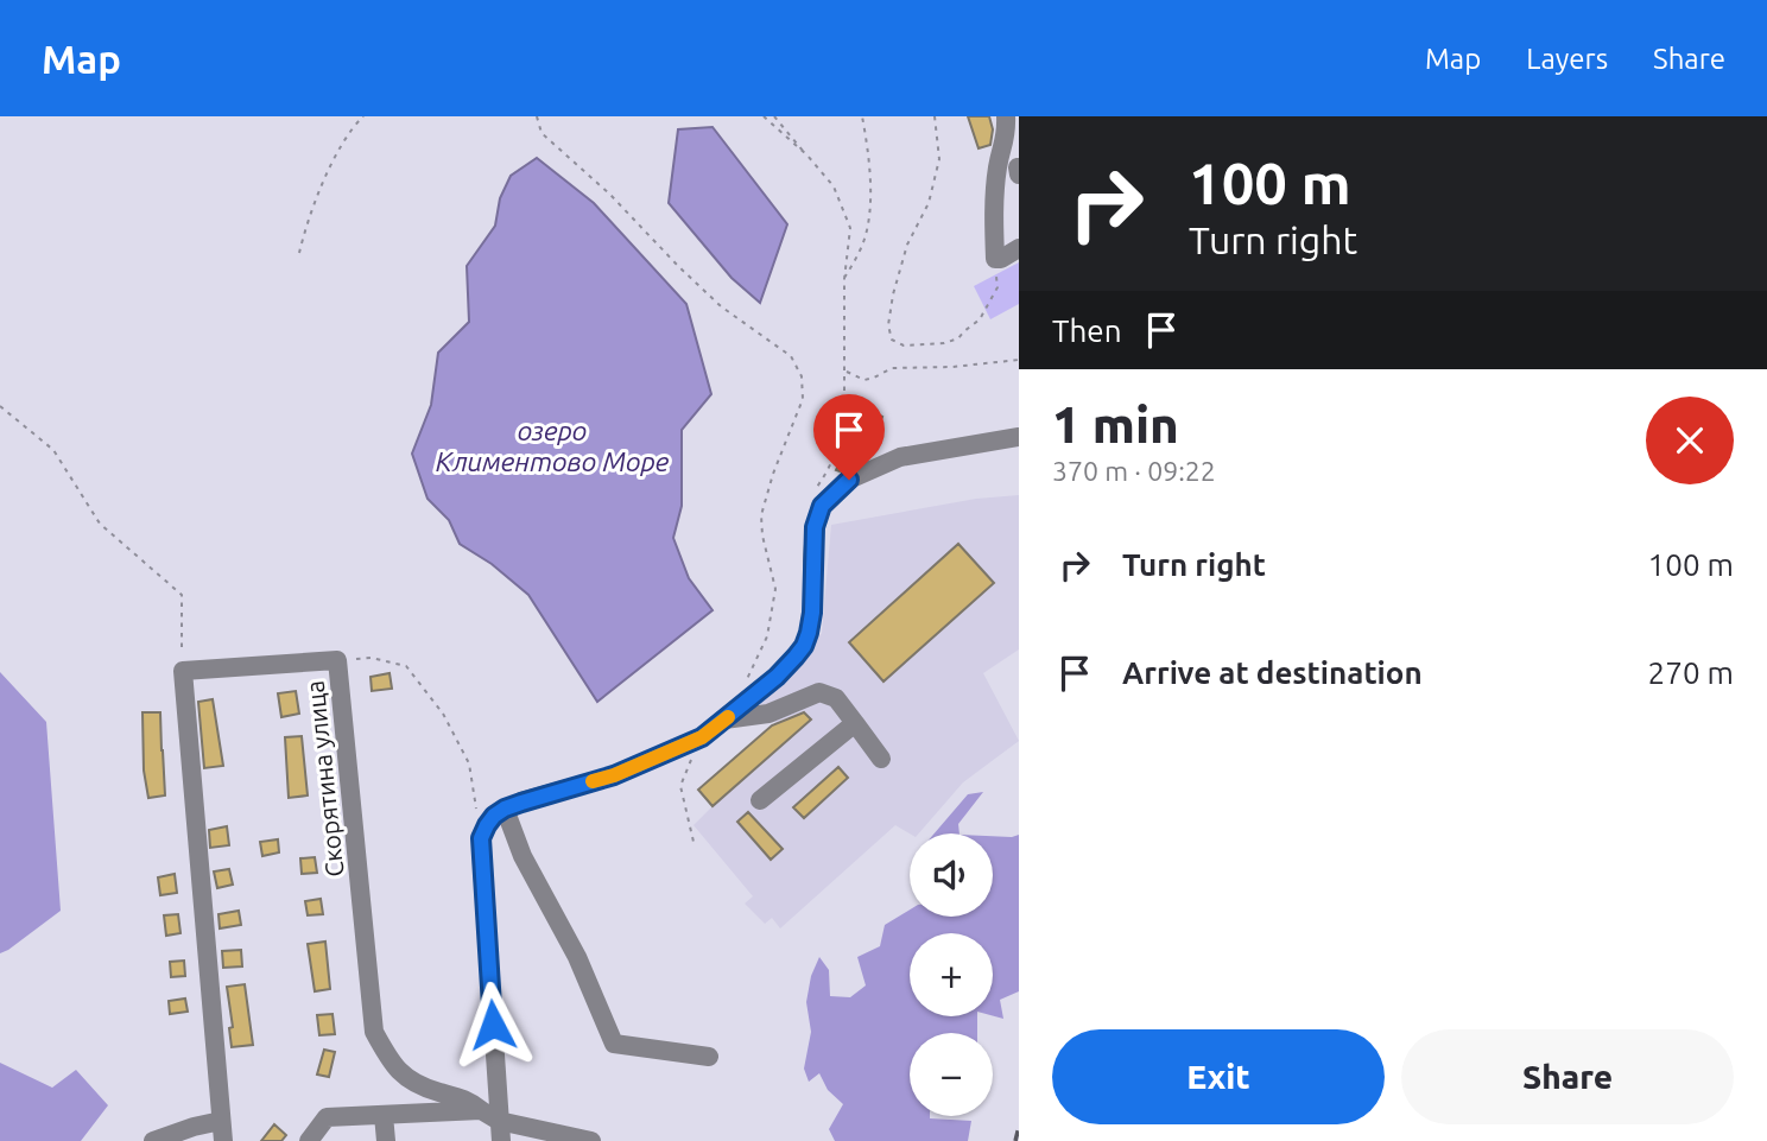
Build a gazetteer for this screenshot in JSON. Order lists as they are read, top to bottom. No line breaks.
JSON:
{"streets":{"street":["Скорятина улица"]},"water":["озеро Климентово Море"],"page":{"header":"Map","nav":["Map","Layers","Share"],"turn":["100 m","Turn right"],"then":"Then","heading":["1 min","370 m · 09:22"],"list":[{"name":"Turn right","value":"100 m"},{"name":"Arrive at destination","value":"270 m"}],"map_buttons":["+","−"],"buttons":["Exit","Share"]}}
